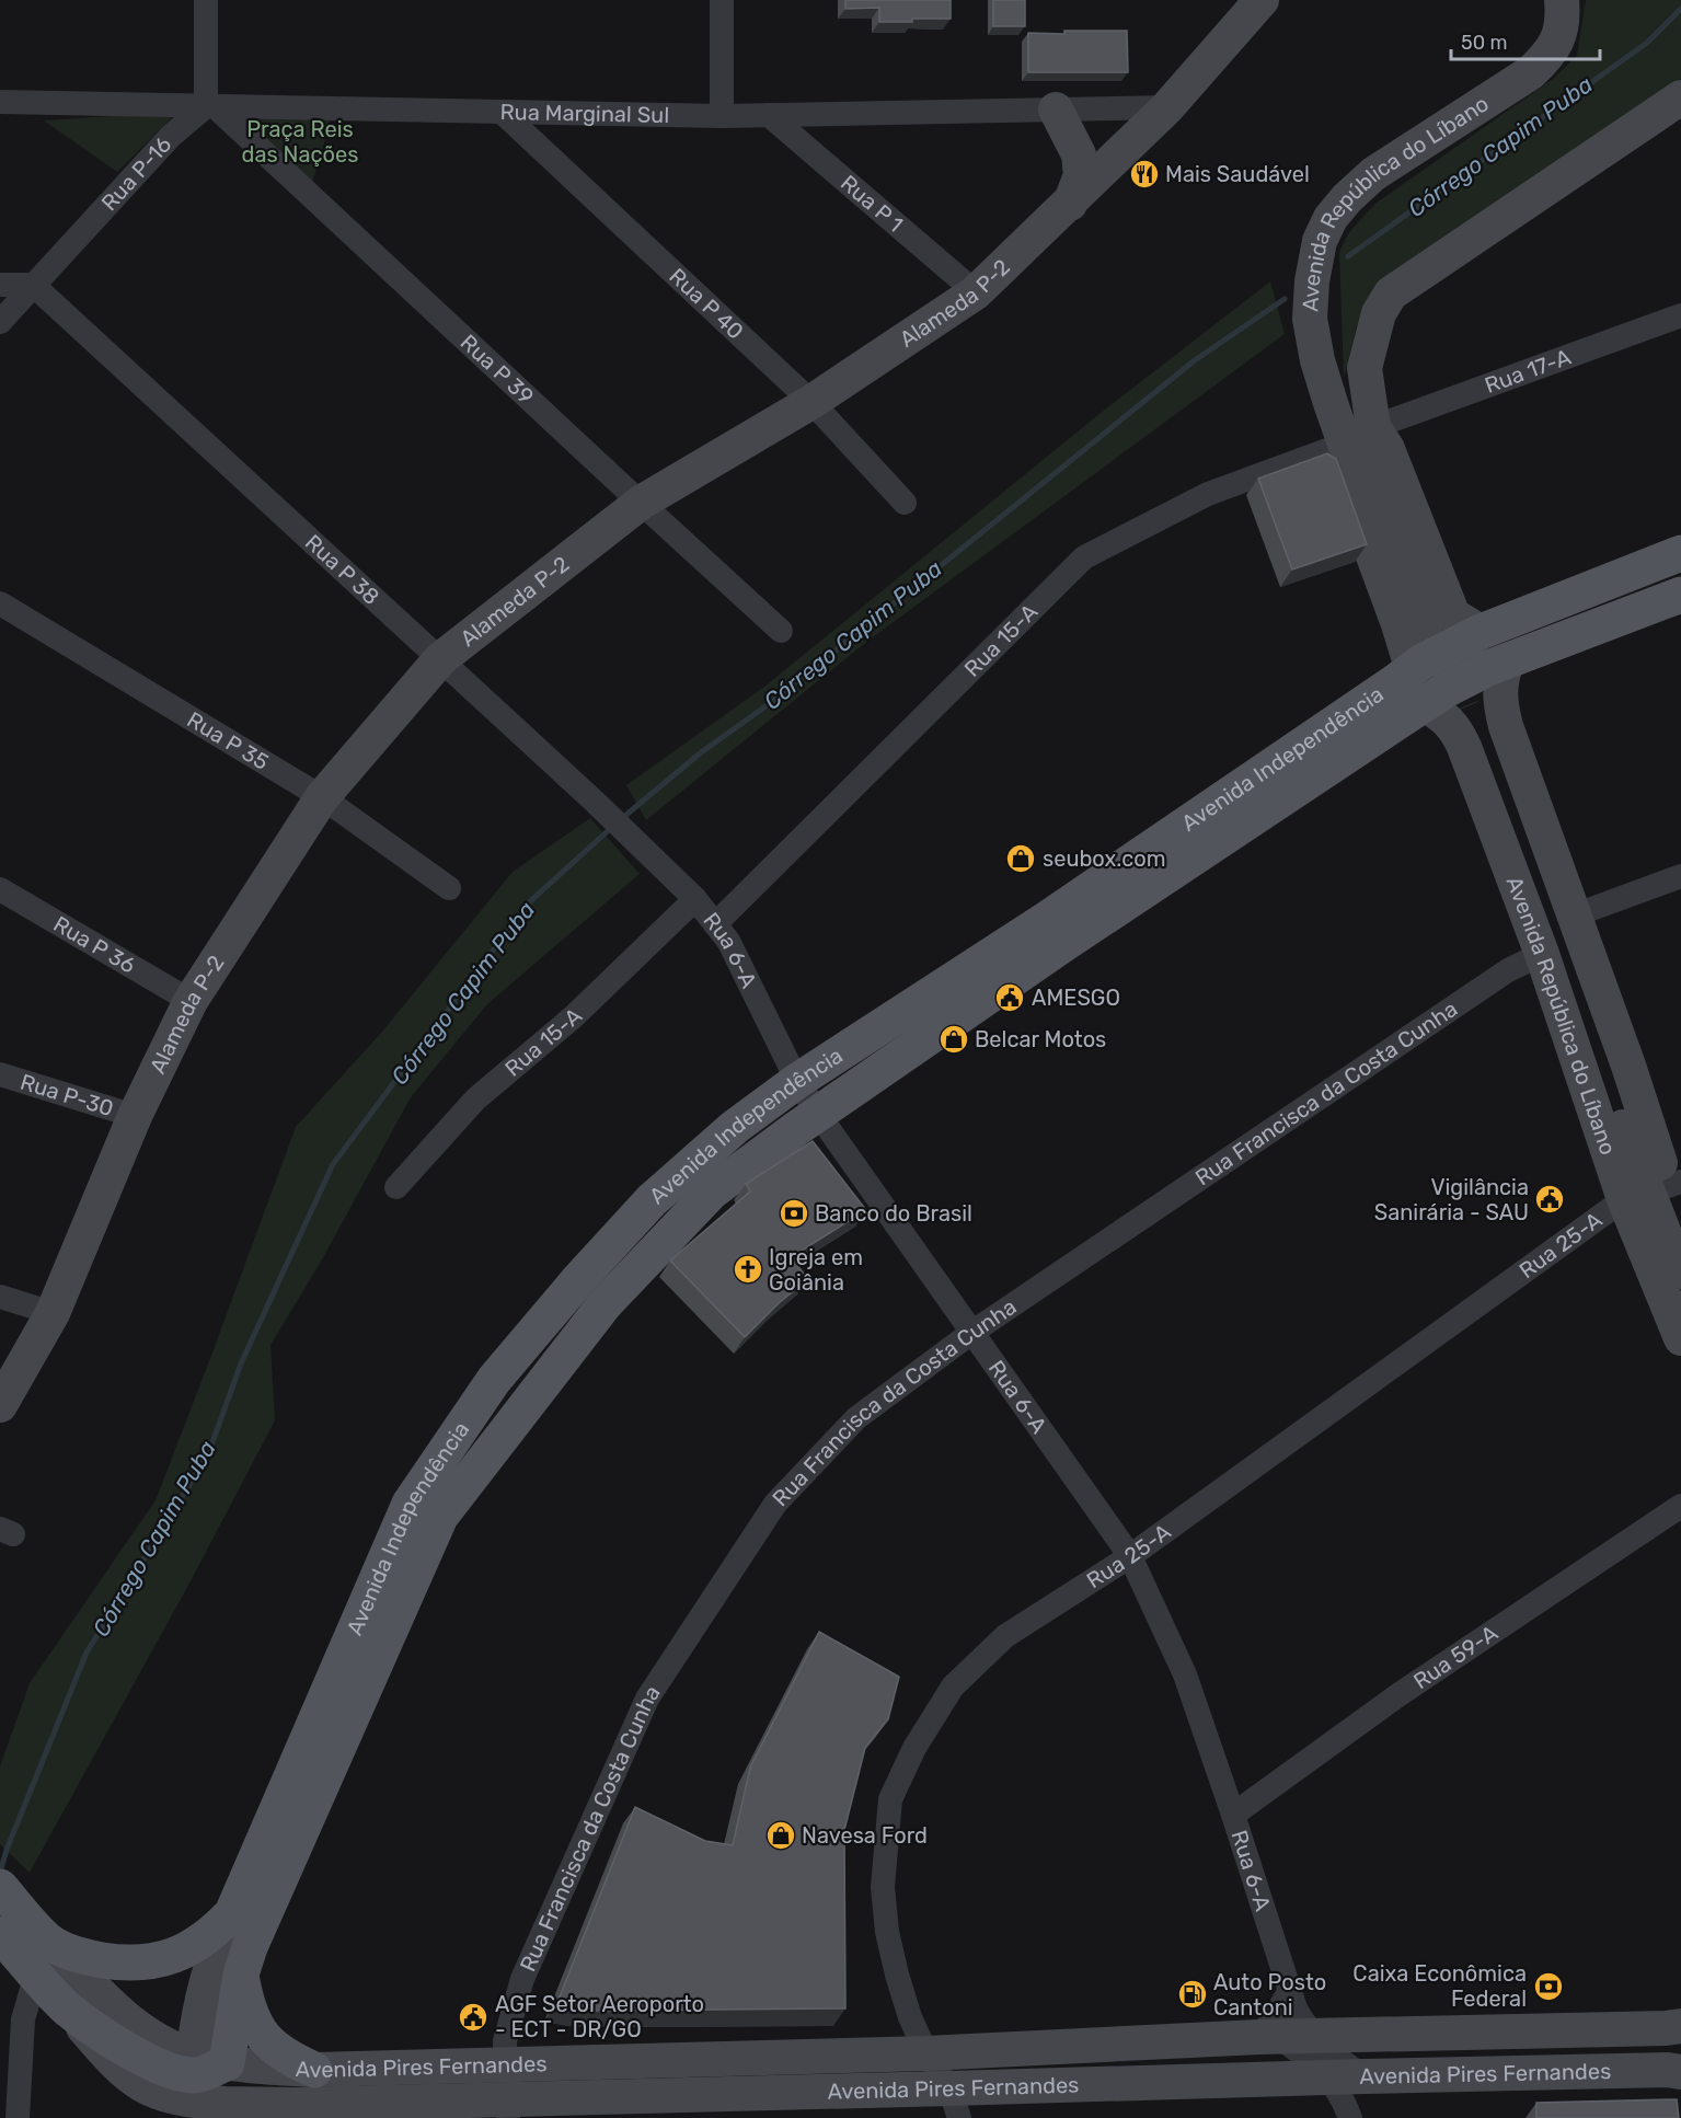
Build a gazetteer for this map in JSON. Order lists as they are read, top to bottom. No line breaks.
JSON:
{"streets":{"main road":["Avenida República do Líbano","Alameda P-2","Avenida Independência","Avenida Pires Fernandes"],"street":["Rua Marginal Sul","Rua P-16","Rua P 1","Rua P 40","Rua P 39","Rua 17-A","Rua P 38","Rua 15-A","Rua P 35","Rua P 36","Rua 6-A","Rua Francisca da Costa Cunha","Rua P-30","Rua 25-A","Rua 59-A"]},"crossings":[["Rua Marginal Sul","Rua P-16"],["Rua Marginal Sul","Rua P 1"],["Rua Marginal Sul","Alameda P-2"],["Rua Marginal Sul","Rua P 40"],["Rua Marginal Sul","Rua P 39"],["Rua P-16","Rua P 39"],["Rua P-16","Rua P 38"],["Rua P 1","Alameda P-2"],["Avenida República do Líbano","Rua 17-A"],["Avenida República do Líbano","Rua 15-A"],["Avenida República do Líbano","Avenida Independência"],["Avenida República do Líbano","Rua Francisca da Costa Cunha"],["Avenida República do Líbano","Rua 25-A"],["Alameda P-2","Rua P 40"],["Alameda P-2","Rua P 39"],["Alameda P-2","Rua P 38"],["Alameda P-2","Rua P 35"],["Alameda P-2","Rua P 36"],["Alameda P-2","Rua P-30"],["Rua 17-A","Rua 15-A"],["Rua P 38","Rua 6-A"],["Rua 15-A","Rua 6-A"],["Avenida Independência","Rua 6-A"],["Avenida Independência","Avenida Pires Fernandes"],["Rua 6-A","Rua Francisca da Costa Cunha"],["Rua 6-A","Rua 25-A"],["Rua 6-A","Rua 59-A"],["Rua 6-A","Avenida Pires Fernandes"],["Rua Francisca da Costa Cunha","Avenida Pires Fernandes"],["Rua 25-A","Avenida Pires Fernandes"]],"water":["Córrego Capim Puba"],"parks":["Praça Reis das Nações"],"places":{"restaurant":["Mais Saudável"],"shop":["seubox.com","Belcar Motos","Navesa Ford"],"public building":["AMESGO","Vigilância Sanirária - SAU","AGF Setor Aeroporto - ECT - DR/GO"],"bank":["Banco do Brasil","Caixa Econômica Federal"],"church":["Igreja em Goiânia"],"fuel station":["Auto Posto Cantoni"]},"scale_bar":"50 m"}
